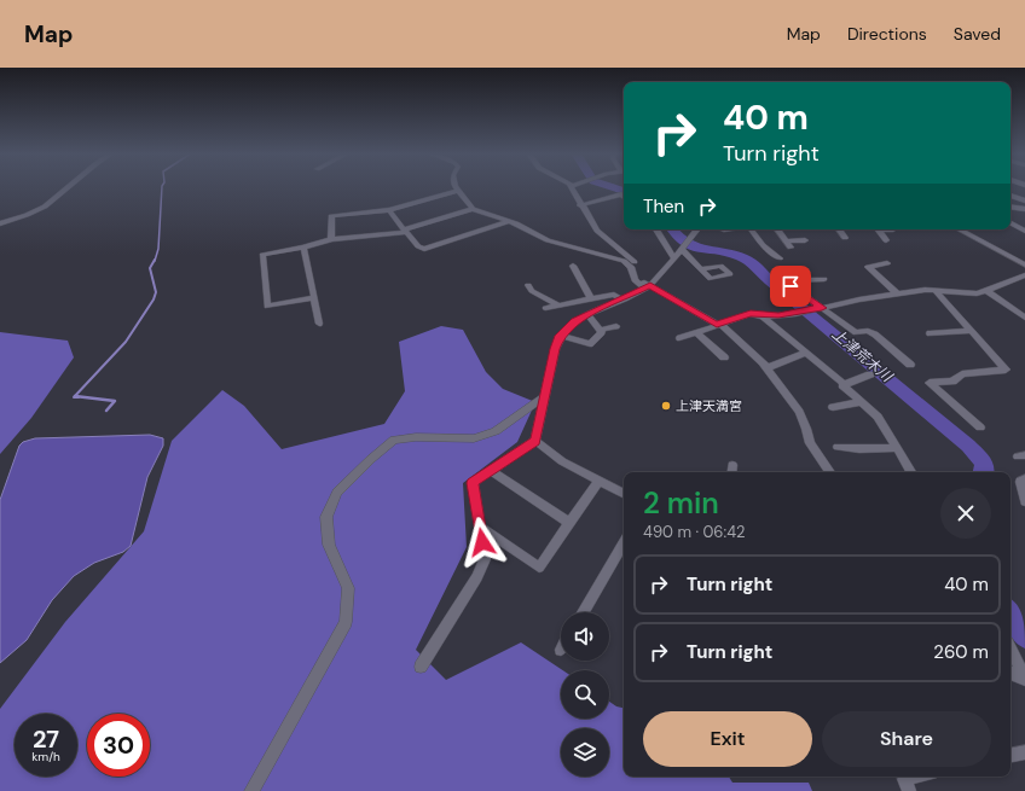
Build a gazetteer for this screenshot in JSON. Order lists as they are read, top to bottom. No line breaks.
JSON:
{"water":["上津荒木川"],"places":["上津天満宮"],"page":{"header":"Map","nav":["Map","Directions","Saved"],"turn":["40 m","Turn right"],"then":"Then","heading":["2 min","490 m · 06:42"],"list":[{"name":"Turn right","value":"40 m"},{"name":"Turn right","value":"260 m"}],"buttons":["Exit","Share"],"speed":"27 km/h","limit":"30"}}
